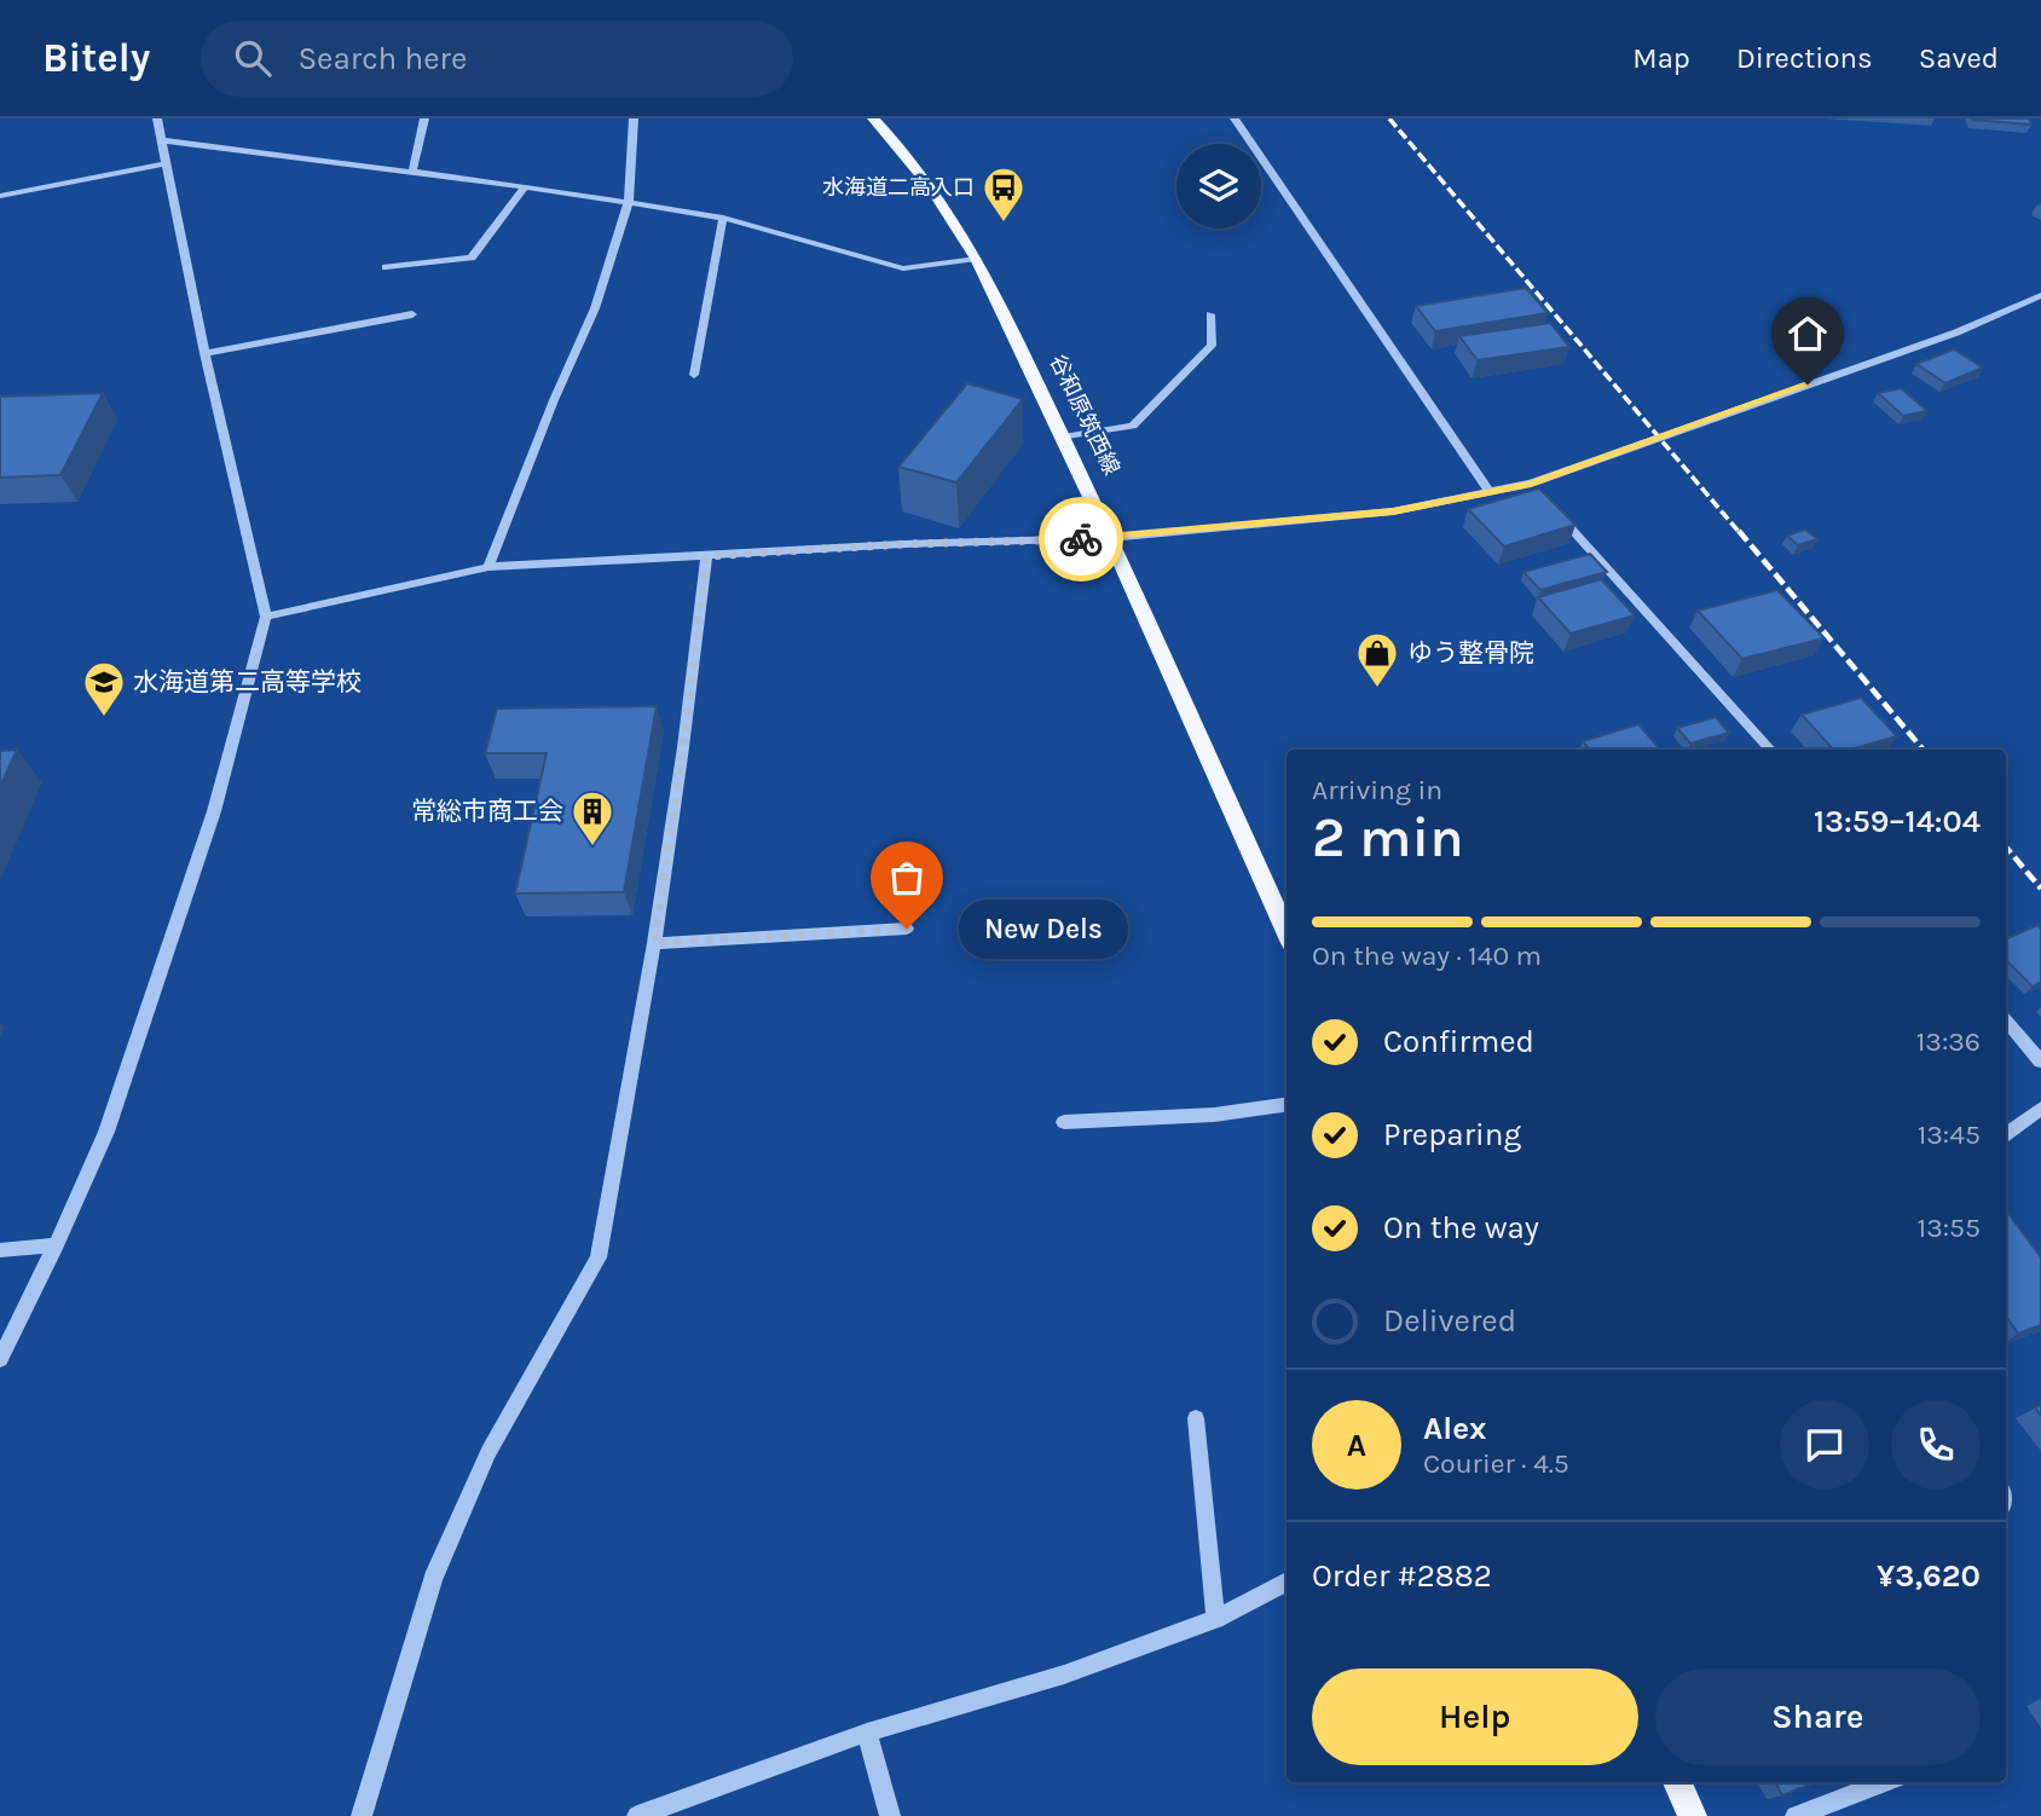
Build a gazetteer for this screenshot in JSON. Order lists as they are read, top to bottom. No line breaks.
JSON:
{"streets":{"main road":["谷和原筑西線"]},"places":{"bus stop":["水海道二高入口"],"shop":["ゆう整骨院"],"school or university":["水海道第二高等学校"],"building":["常総市商工会"],"other":["New Dels"]},"page":{"header":"Bitely","search":"Search here","nav":["Map","Directions","Saved"],"heading":["2 min","Arriving in","13:59–14:04"],"panel":["Alex","Courier · 4.5","Order #2882","¥3,620"],"bar":"On the way · 140 m","bubble":"New Dels","list":[["Confirmed","13:36"],["Preparing","13:45"],["On the way","13:55"],"Delivered"],"round":"A","buttons":["Help","Share"]}}
